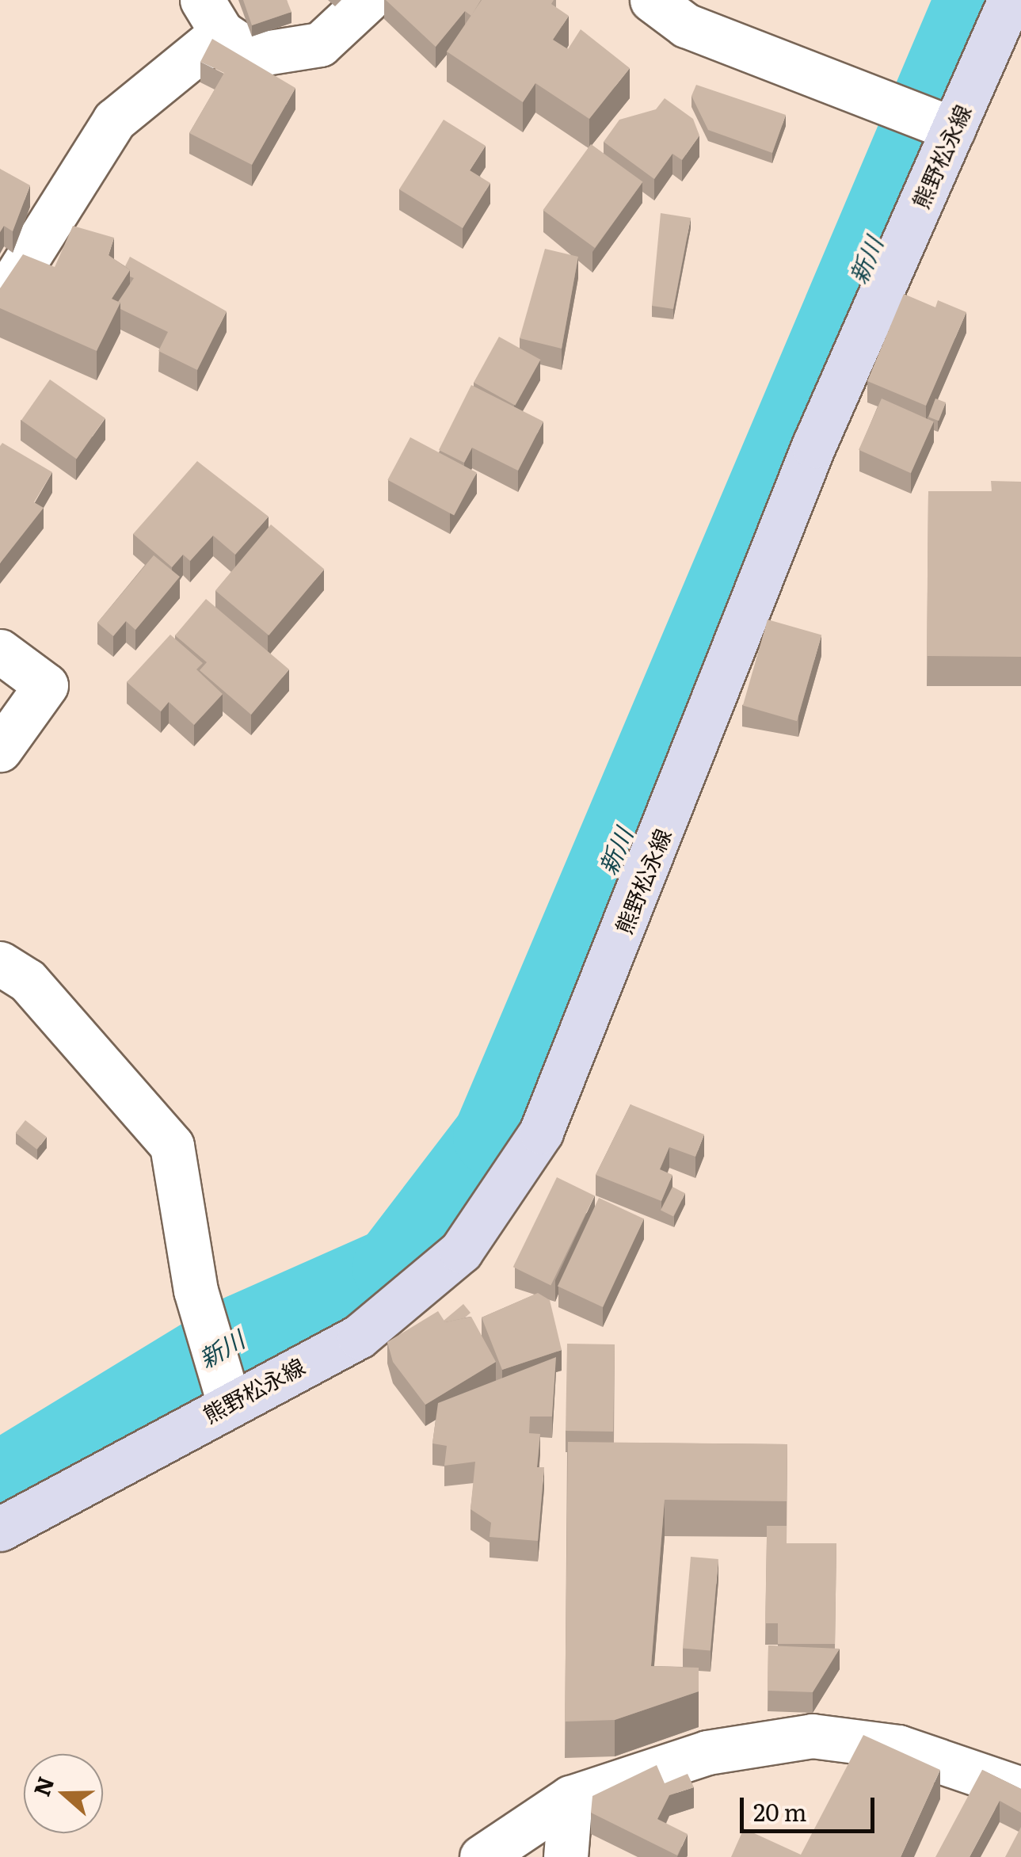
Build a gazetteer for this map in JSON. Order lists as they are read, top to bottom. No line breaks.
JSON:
{"streets":{"main road":["熊野松永線"]},"water":["新川"],"scale_bar":"20 m","north":"left"}
